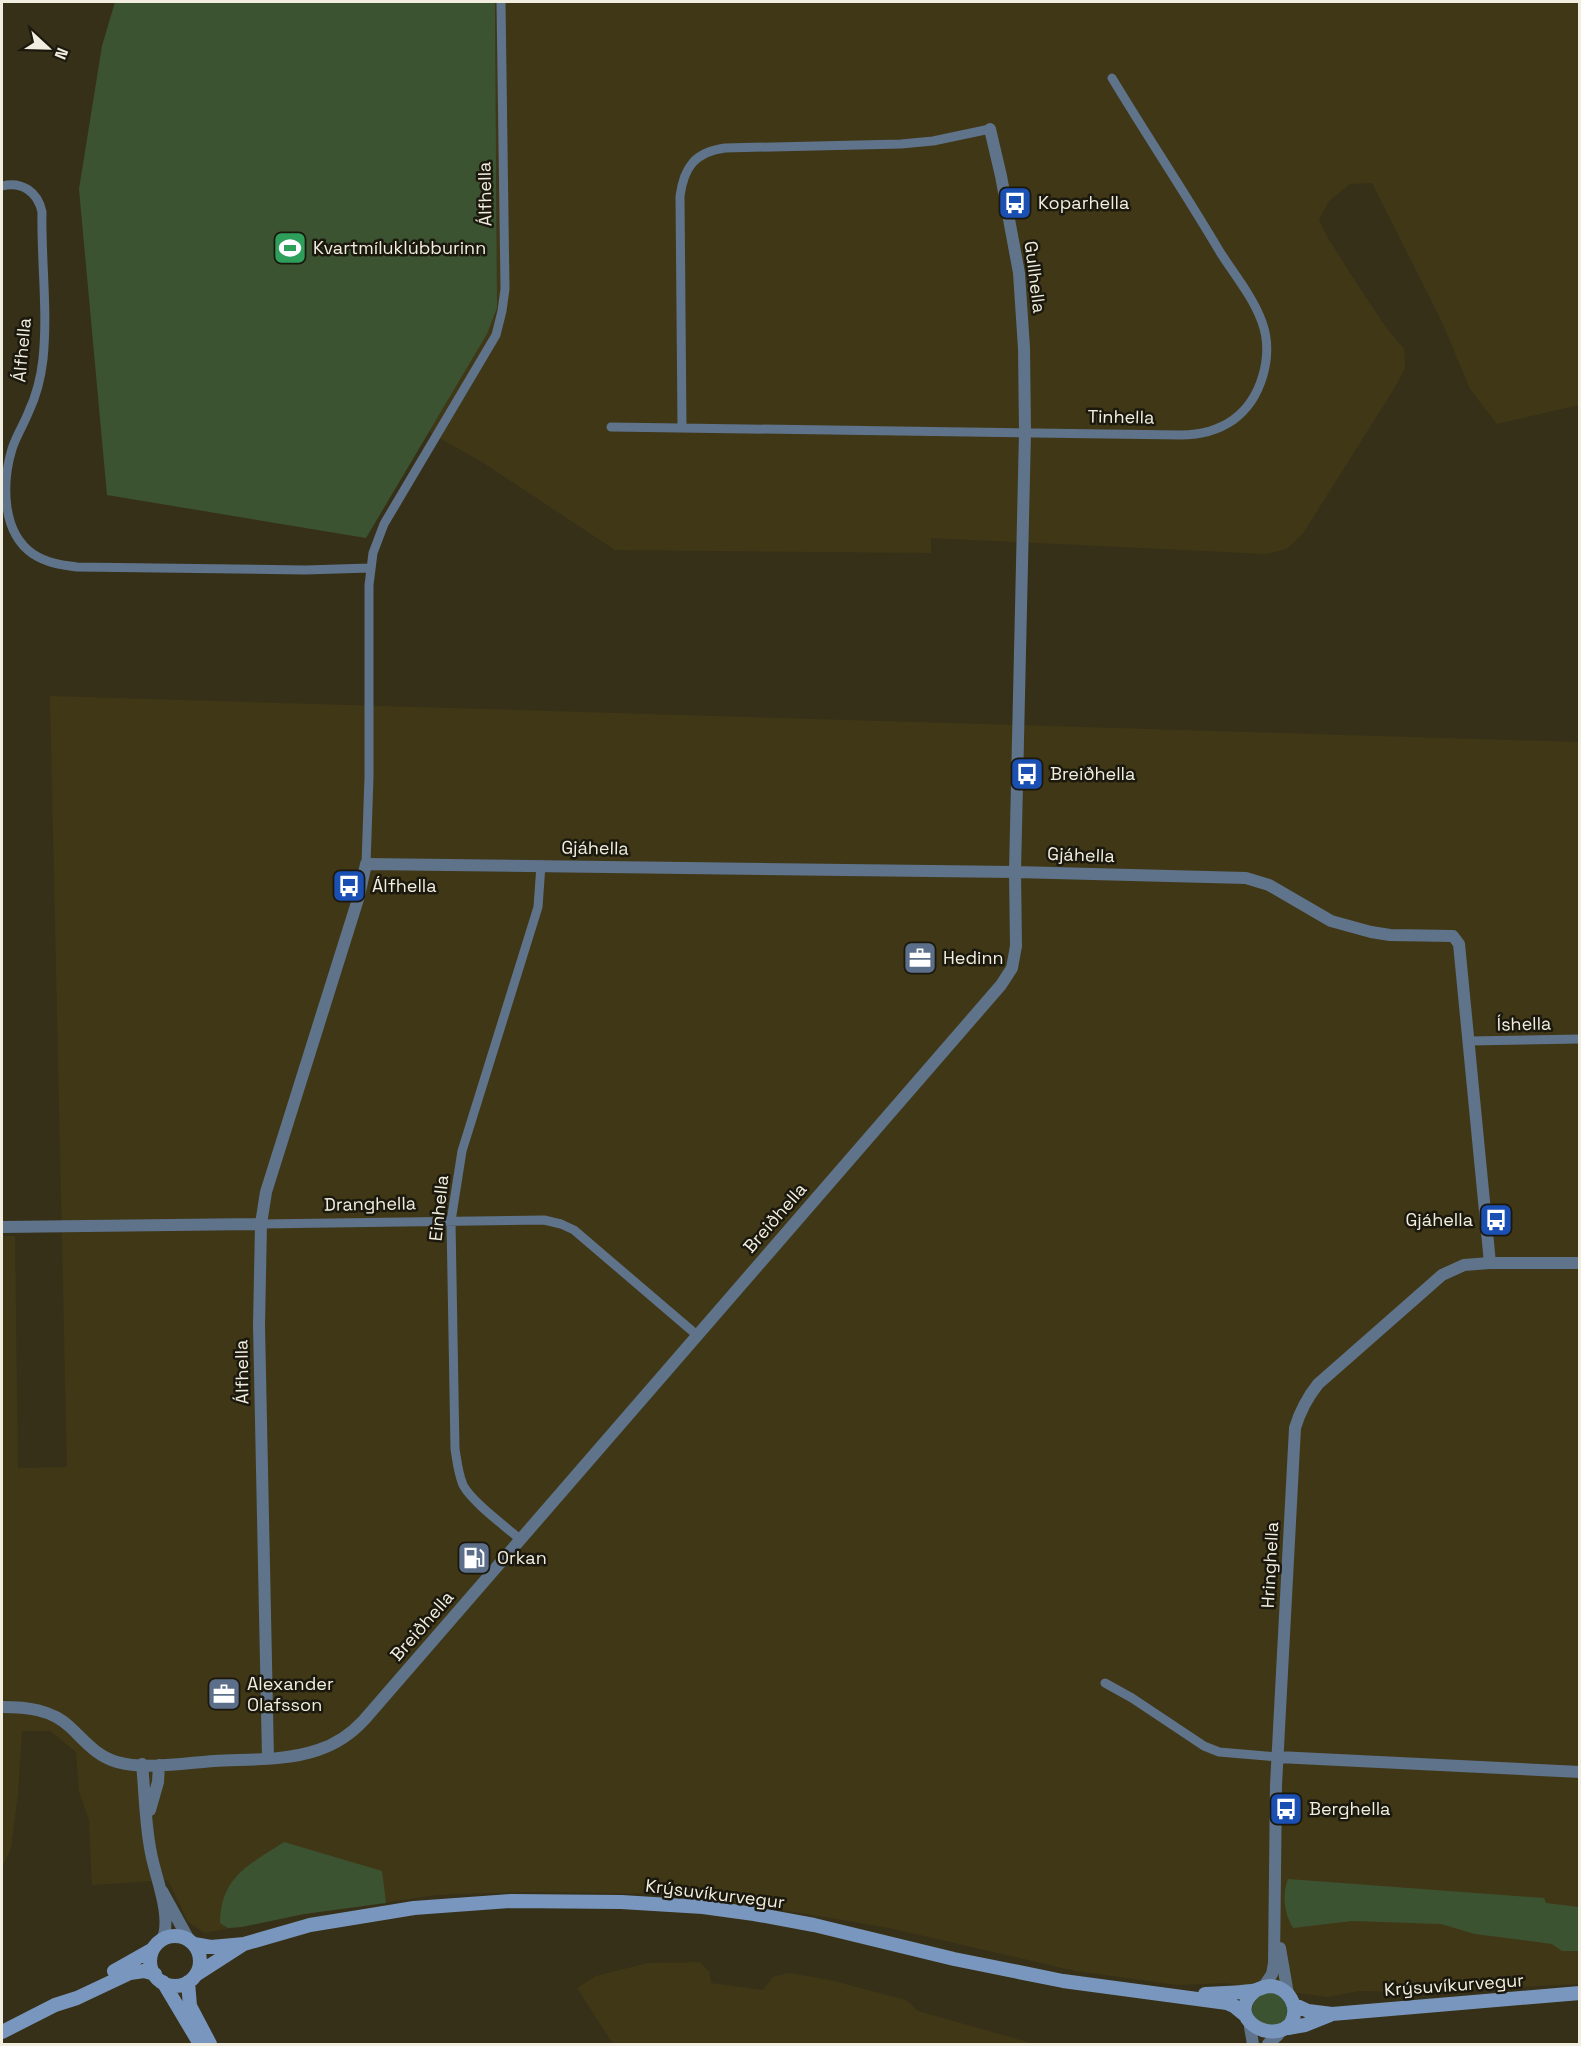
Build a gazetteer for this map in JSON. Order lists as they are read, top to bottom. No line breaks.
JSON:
{"streets":{"main road":["Krýsuvíkurvegur"],"street":["Álfhella","Gullhella","Tinhella","Gjáhella","Íshella","Dranghella","Einhella","Breiðhella","Hringhella"]},"crossings":[["Álfhella","Gjáhella"],["Álfhella","Dranghella"],["Álfhella","Breiðhella"],["Gullhella","Tinhella"],["Gullhella","Breiðhella"],["Tinhella","Breiðhella"],["Gjáhella","Íshella"],["Gjáhella","Einhella"],["Gjáhella","Breiðhella"],["Gjáhella","Hringhella"],["Dranghella","Einhella"],["Dranghella","Breiðhella"],["Einhella","Breiðhella"]],"places":{"bus stop":["Koparhella","Breiðhella","Álfhella","Gjáhella","Berghella"],"sports":["Kvartmíluklúbburinn"],"office":["Hedinn","Alexander Olafsson"],"fuel station":["Orkan"]},"north":"right"}
